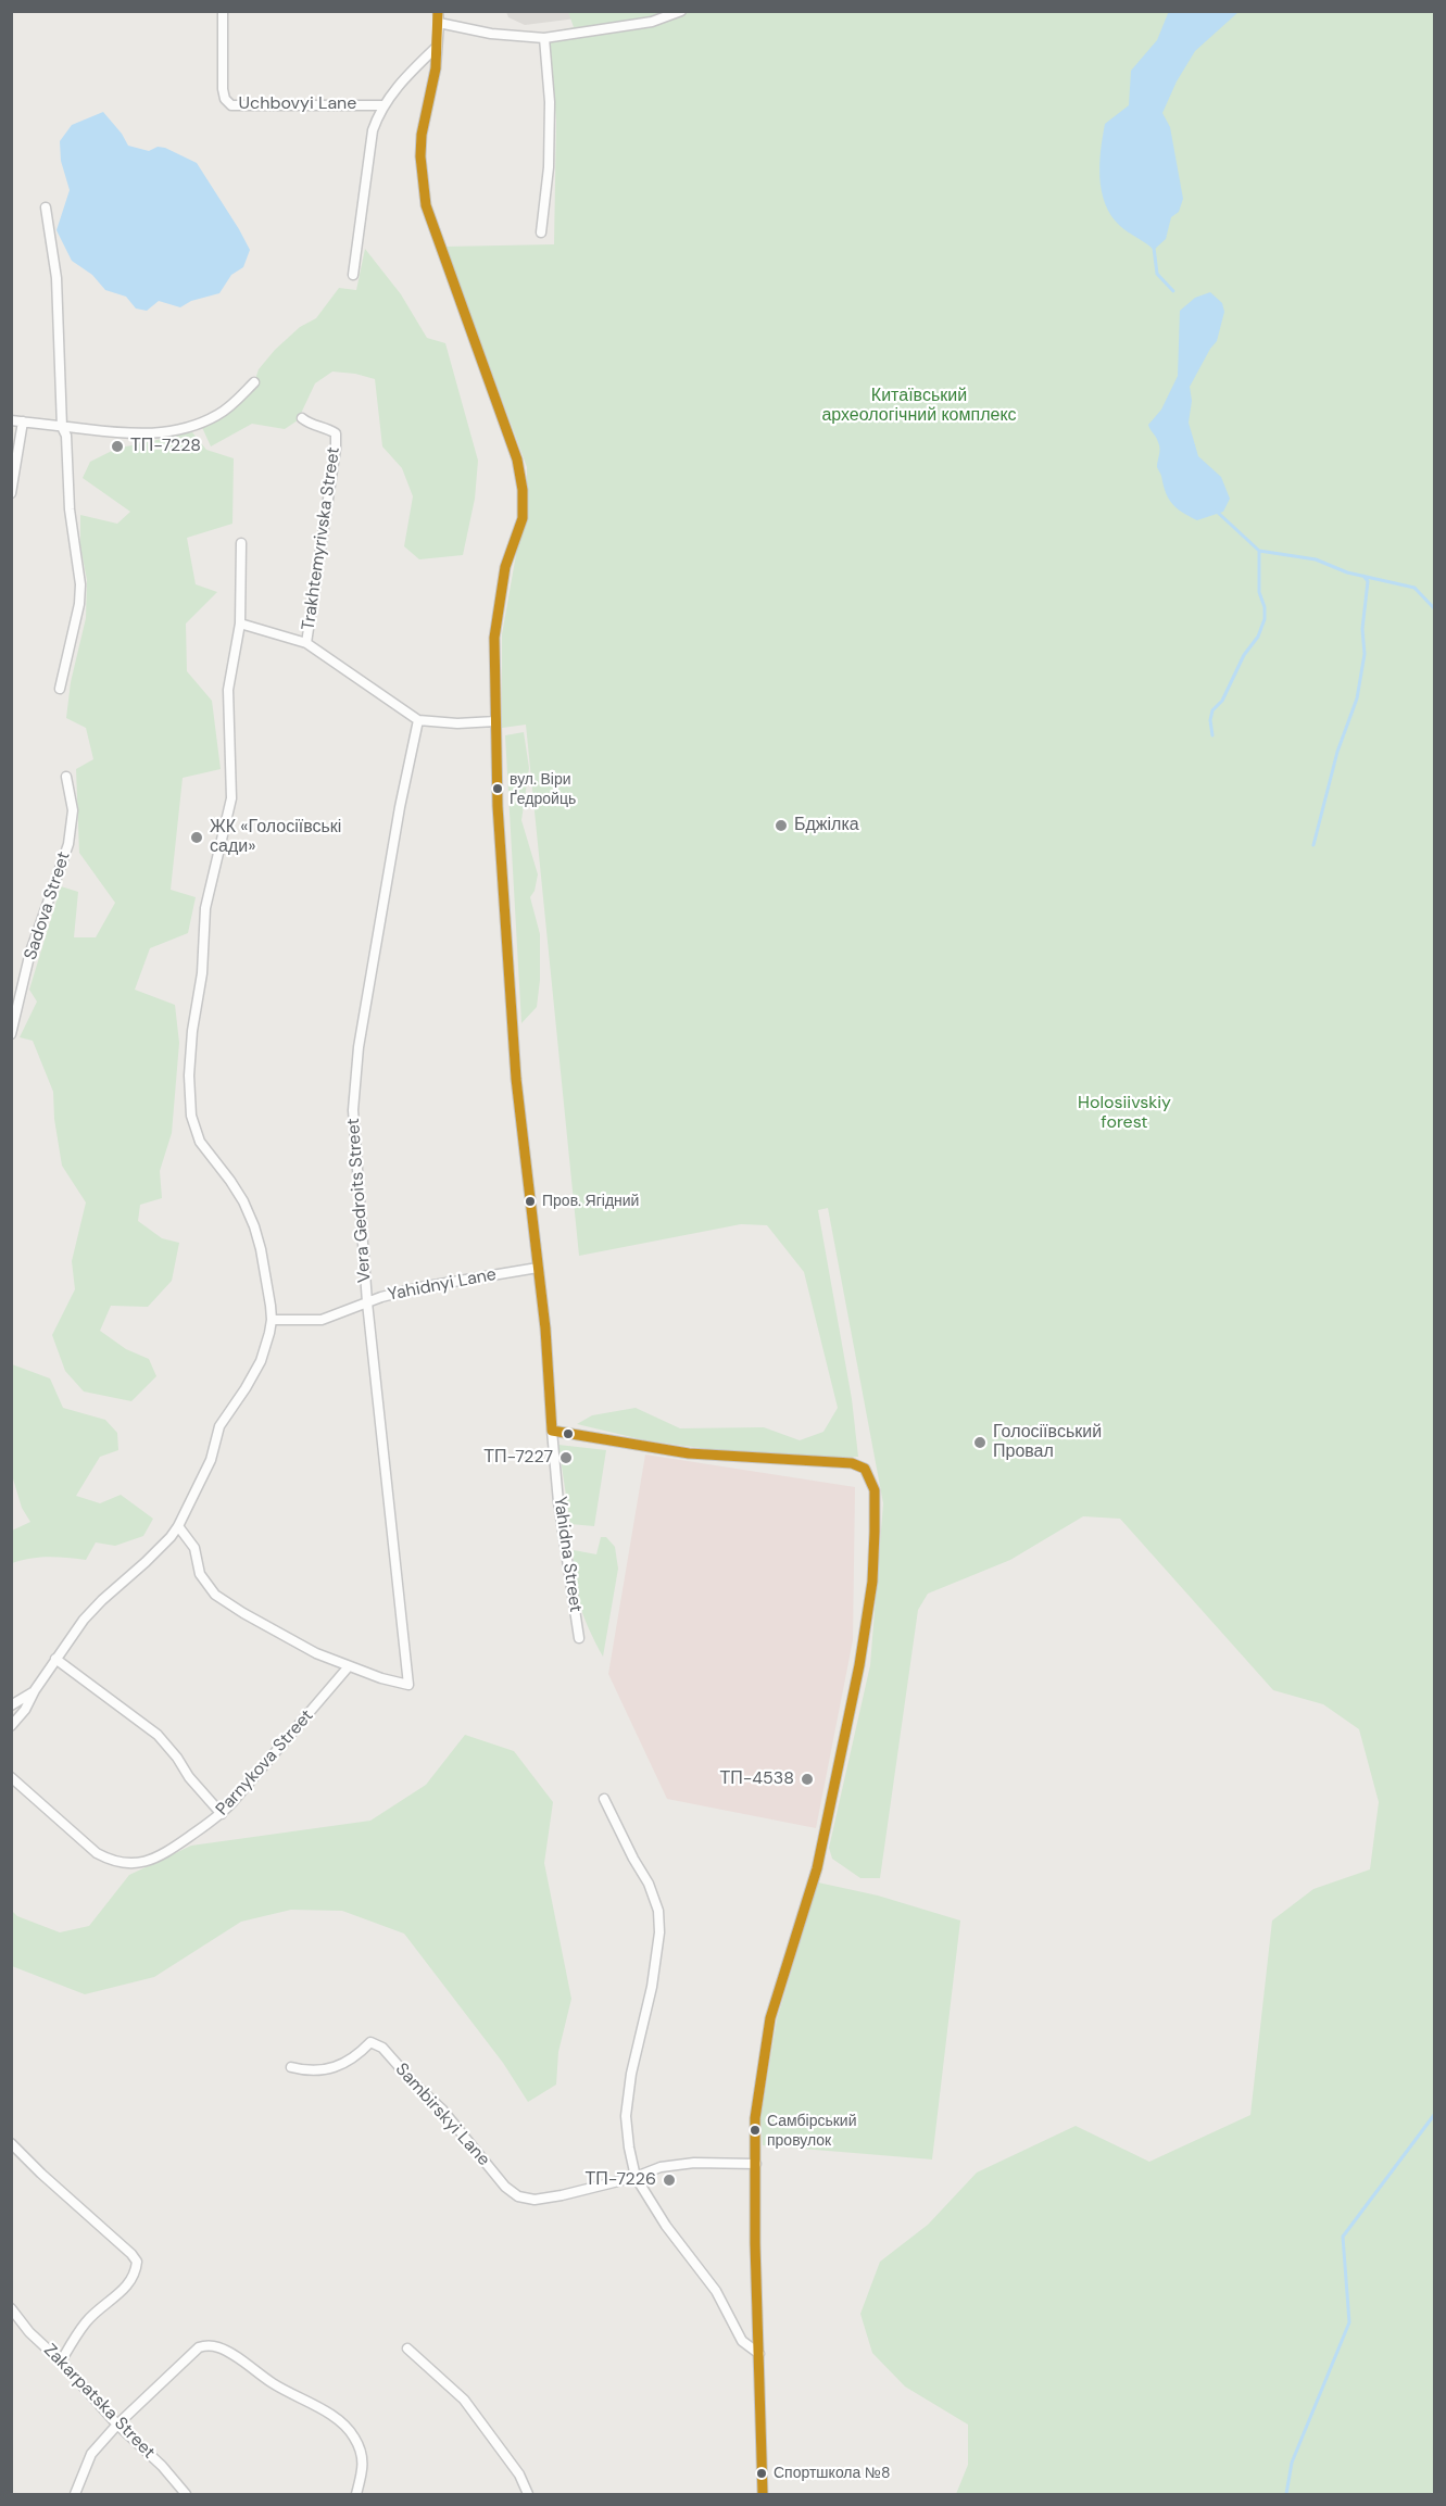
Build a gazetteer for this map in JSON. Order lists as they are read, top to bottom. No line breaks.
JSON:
{"streets":{"street":["Uchbovyi Lane","Trakhtemyrivska Street","Sadova Street","Vera Gedroits Street","Yahidnyi Lane","Yahidna Street","Parnykova Street","Sambirskyi Lane","Zakarpatska Street"]},"crossings":[["Vera Gedroits Street","Yahidnyi Lane"],["Vera Gedroits Street","Parnykova Street"],["Yahidnyi Lane","Yahidna Street"]],"parks":["Китаївський археологічний комплекс","Holosiivskiy forest"],"places":["ТП-7228","вул. Віри Ґедройць","Бджілка","ЖК «Голосіївські сади»","Пров. Ягідний","Голосіївський Провал","ТП-7227","ТП-4538","Самбірський провулок","ТП-7226","Спортшкола №8"]}
